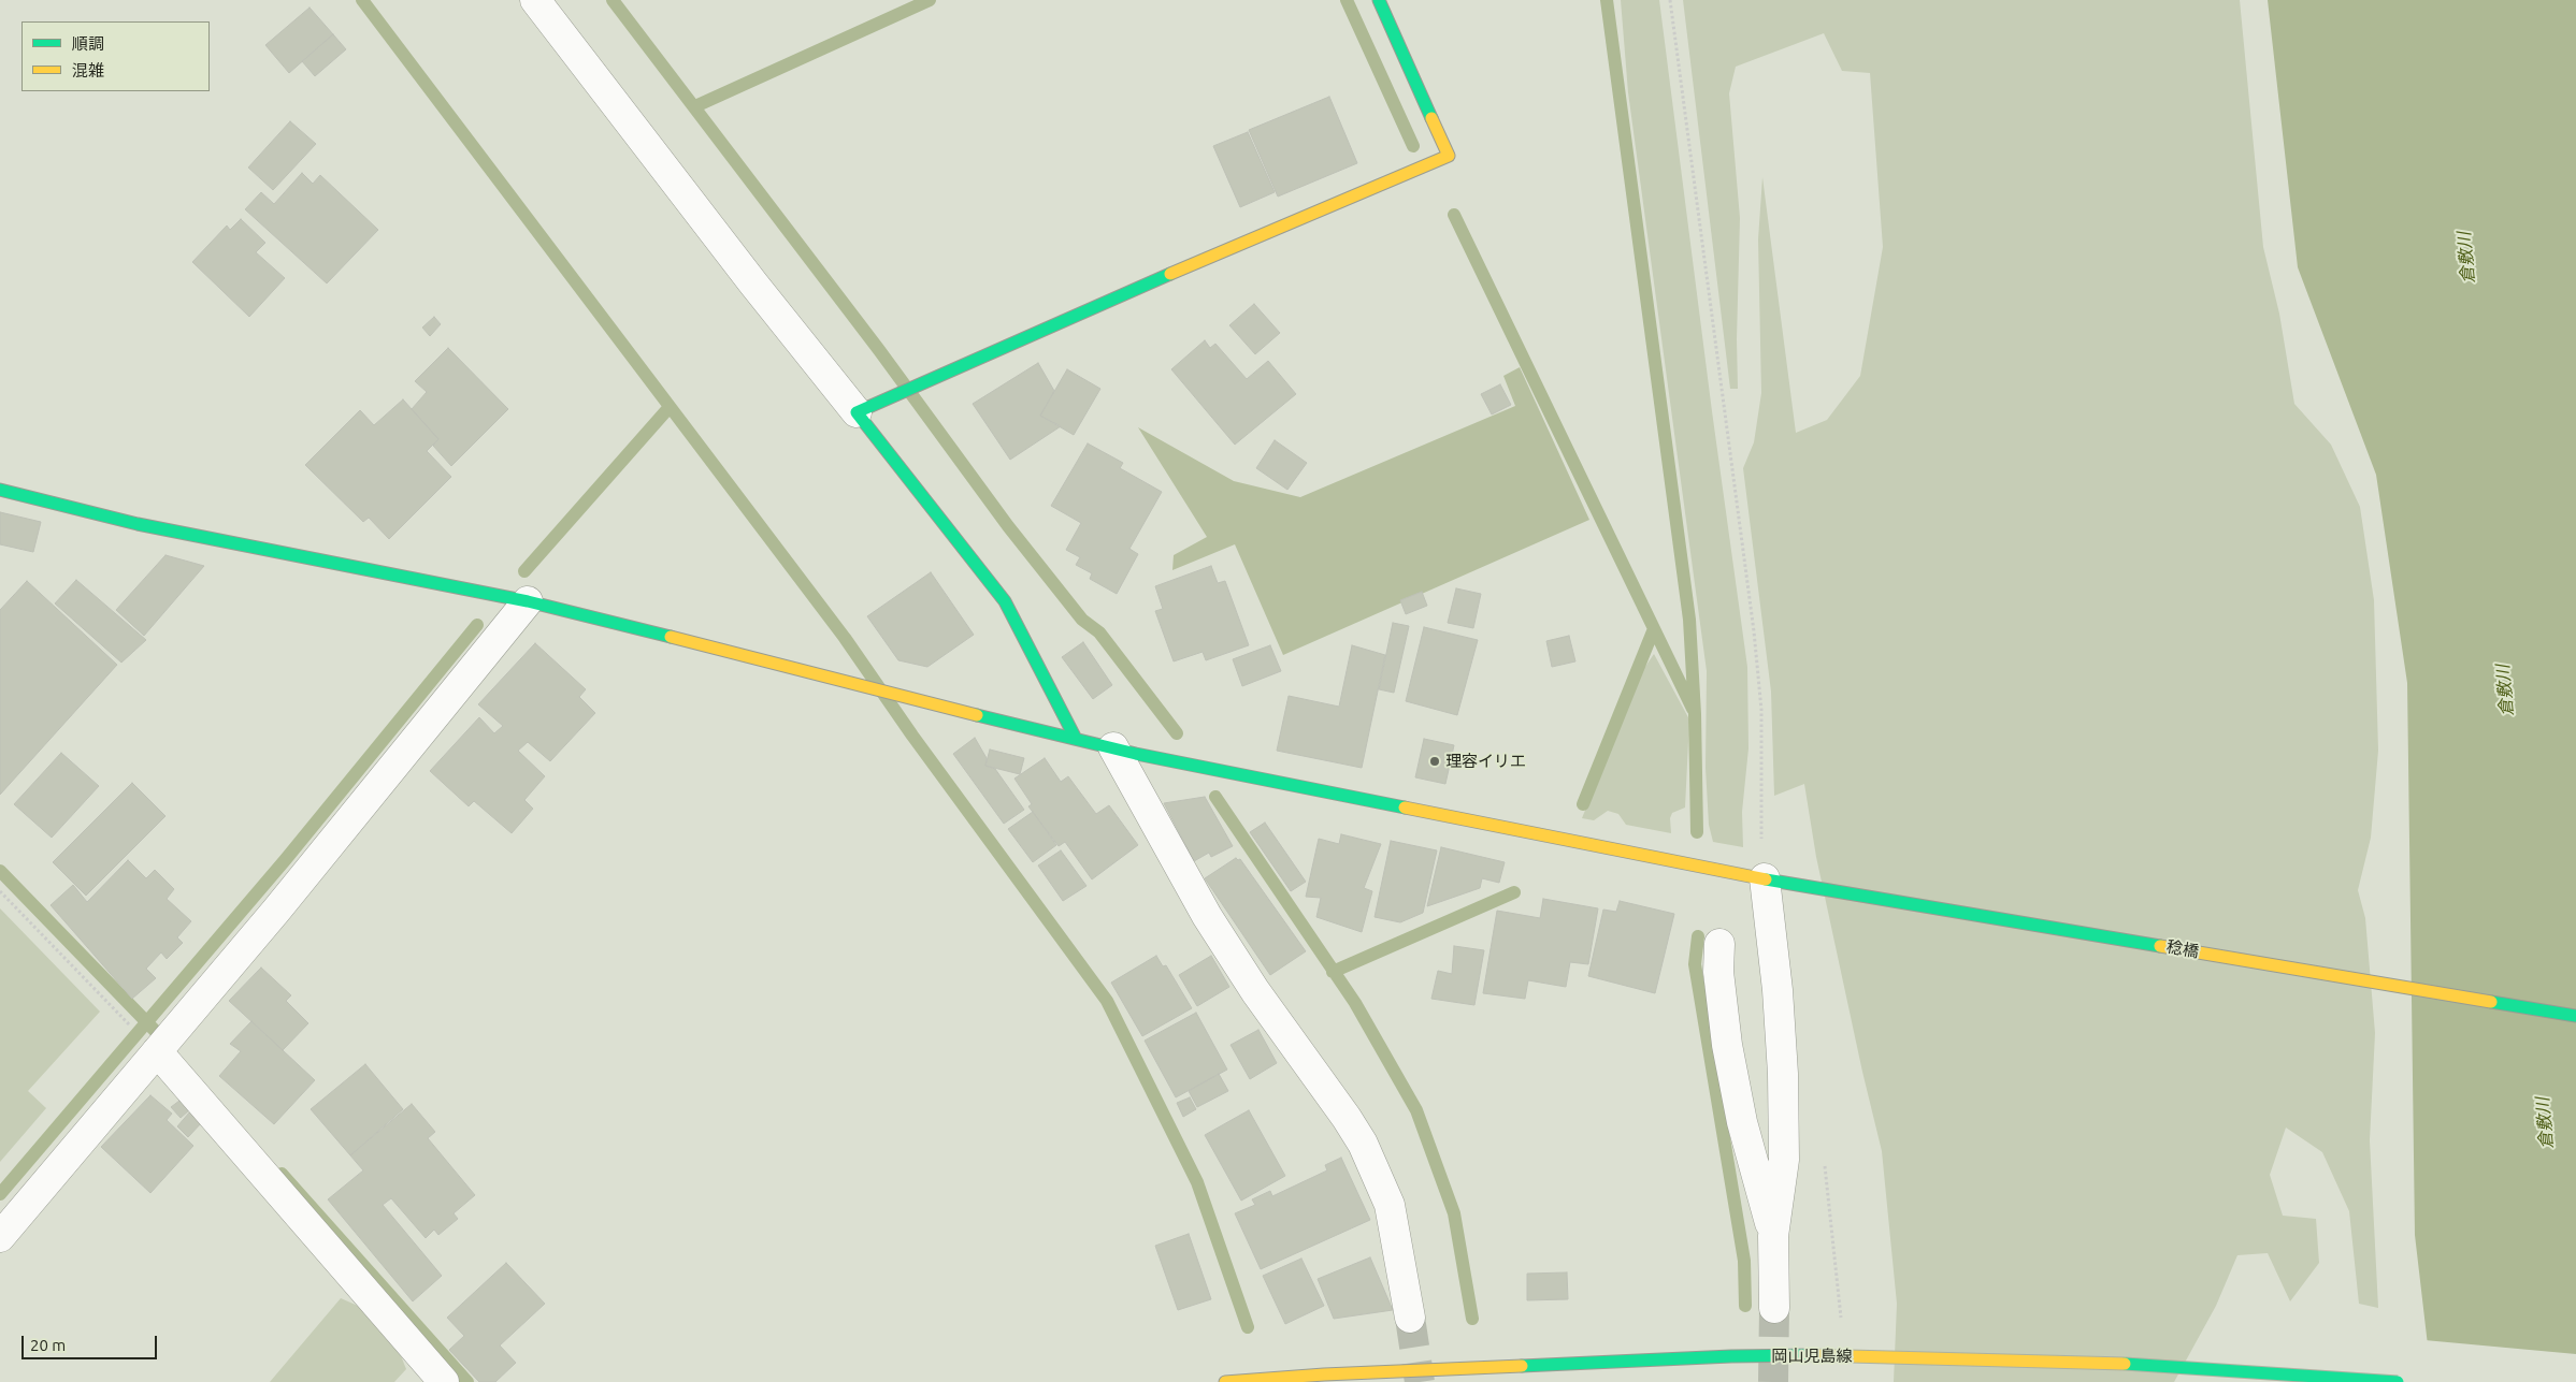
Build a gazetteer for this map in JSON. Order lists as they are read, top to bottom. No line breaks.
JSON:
{"streets":{"street":["稔橋","岡山児島線"]},"water":["倉敷川"],"places":["理容イリエ"],"legend":["順調","混雑"],"scale_bar":"20 m"}
